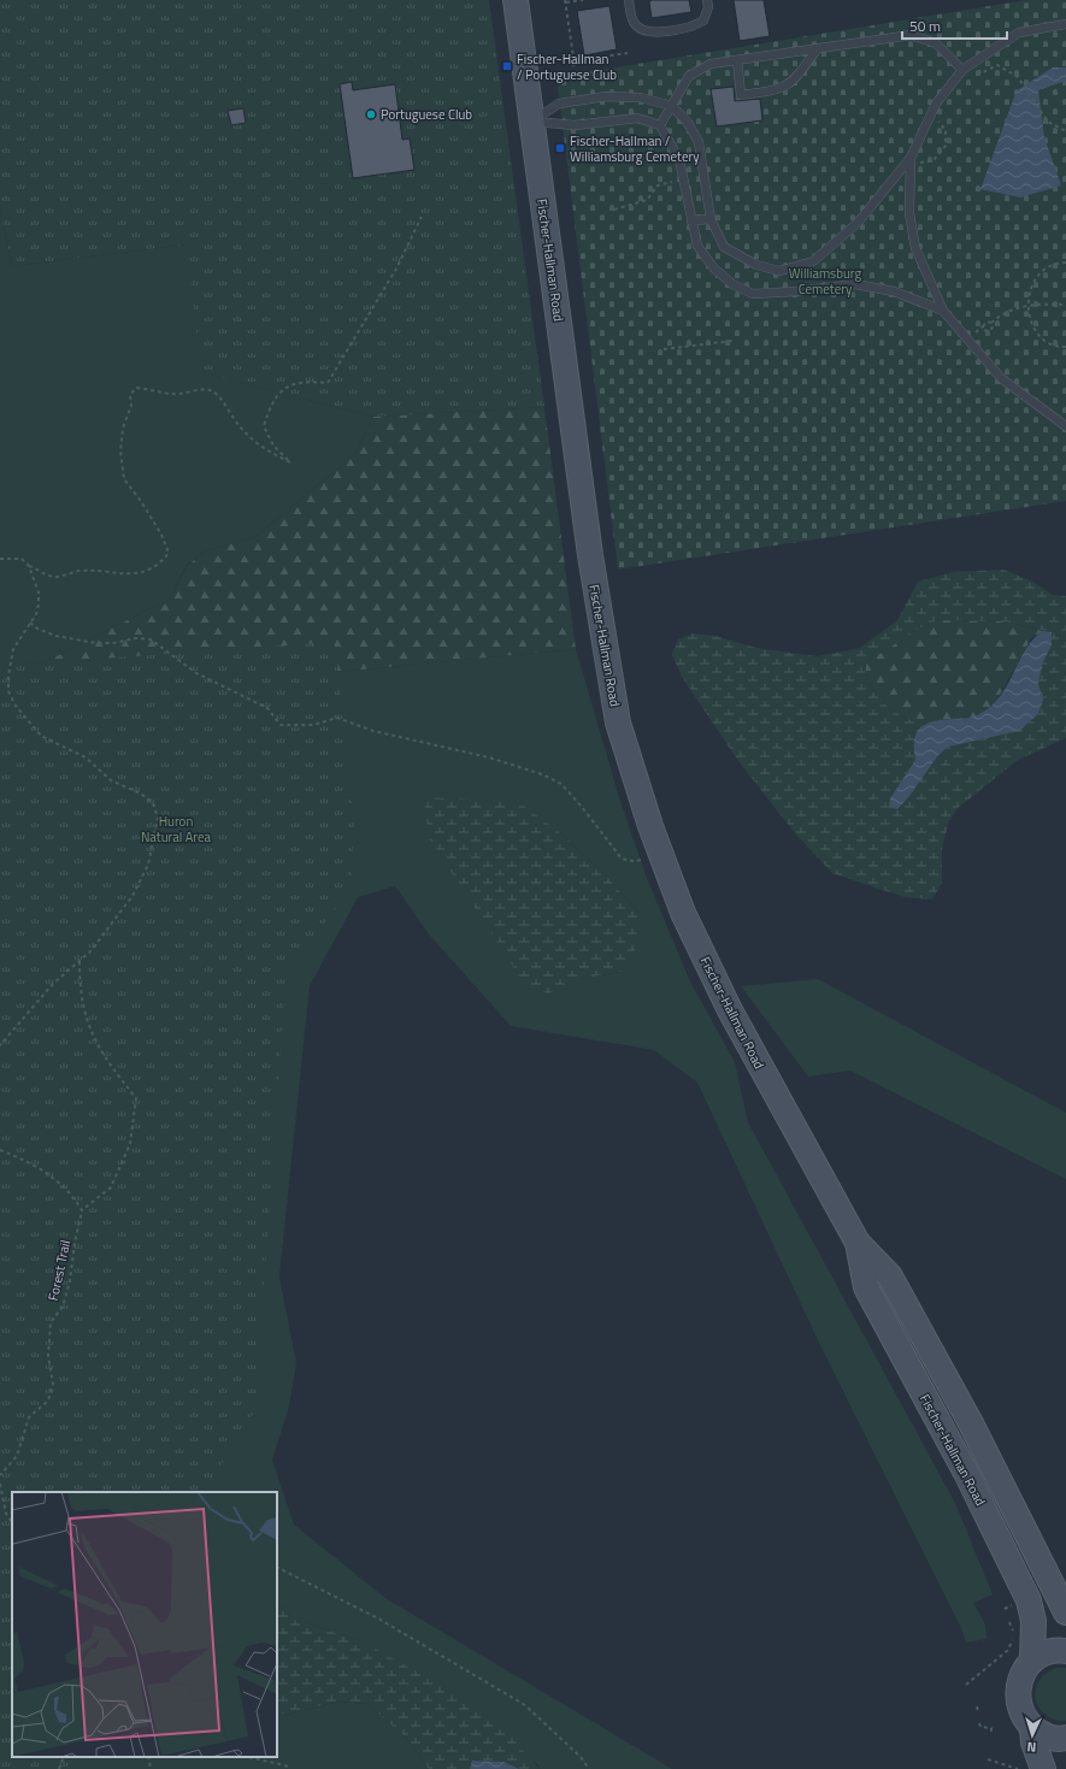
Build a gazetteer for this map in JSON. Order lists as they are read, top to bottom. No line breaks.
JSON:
{"streets":{"main road":["Fischer-Hallman Road"],"path":["Forest Trail"]},"parks":["Williamsburg Cemetery","Huron Natural Area"],"places":{"transit":["Fischer-Hallman / Portuguese Club","Fischer-Hallman / Williamsburg Cemetery"],"other":["Portuguese Club"]},"scale_bar":"50 m","north":"bottom"}
